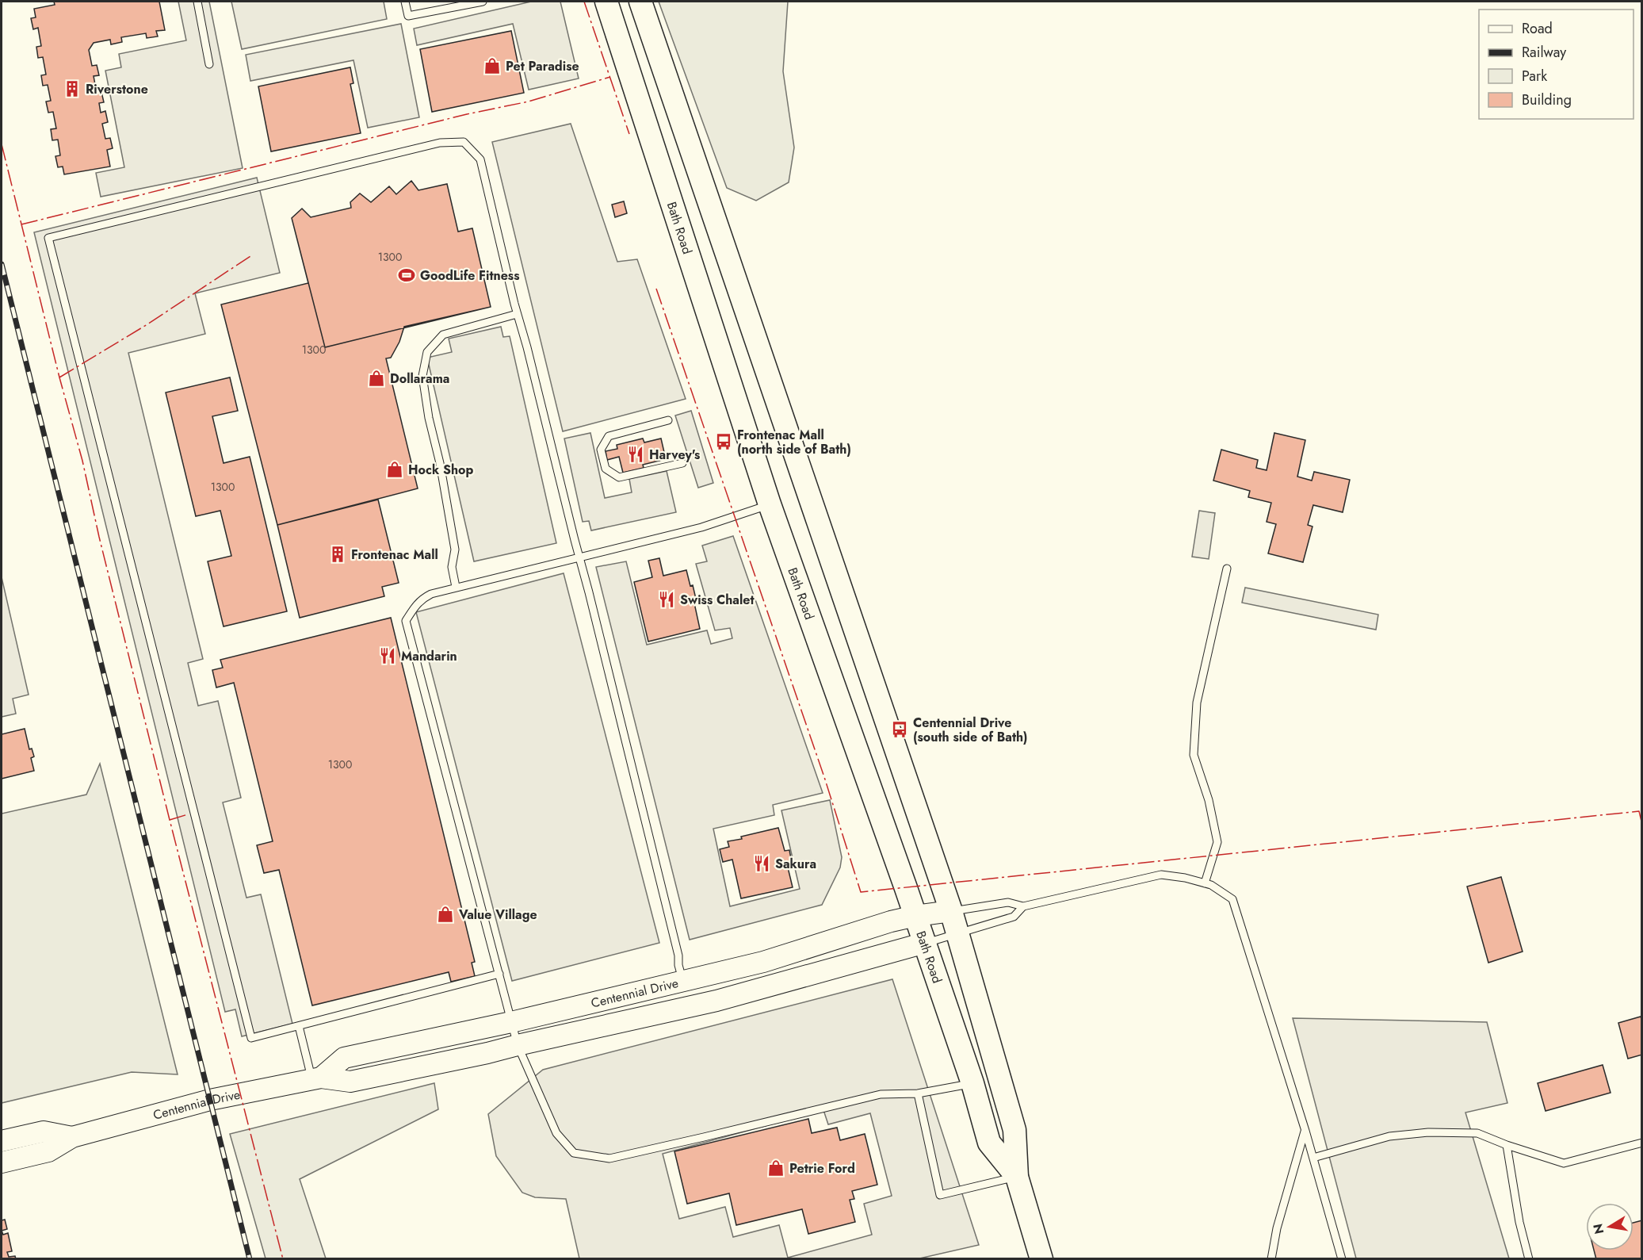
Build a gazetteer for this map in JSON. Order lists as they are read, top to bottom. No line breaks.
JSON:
{"streets":{"main road":["Bath Road","Centennial Drive"]},"crossings":[["Bath Road","Centennial Drive"]],"places":{"shop":["Pet Paradise","Dollarama","Hock Shop","Value Village","Petrie Ford"],"building":["Riverstone","Frontenac Mall"],"sports":["GoodLife Fitness"],"bus stop":["Frontenac Mall (north side of Bath)","Centennial Drive (south side of Bath)"],"restaurant":["Harvey's","Swiss Chalet","Mandarin","Sakura"]},"house_numbers":["1300","1300","1300","1300"],"legend":["Road","Railway","Park","Building"],"north":"left"}
